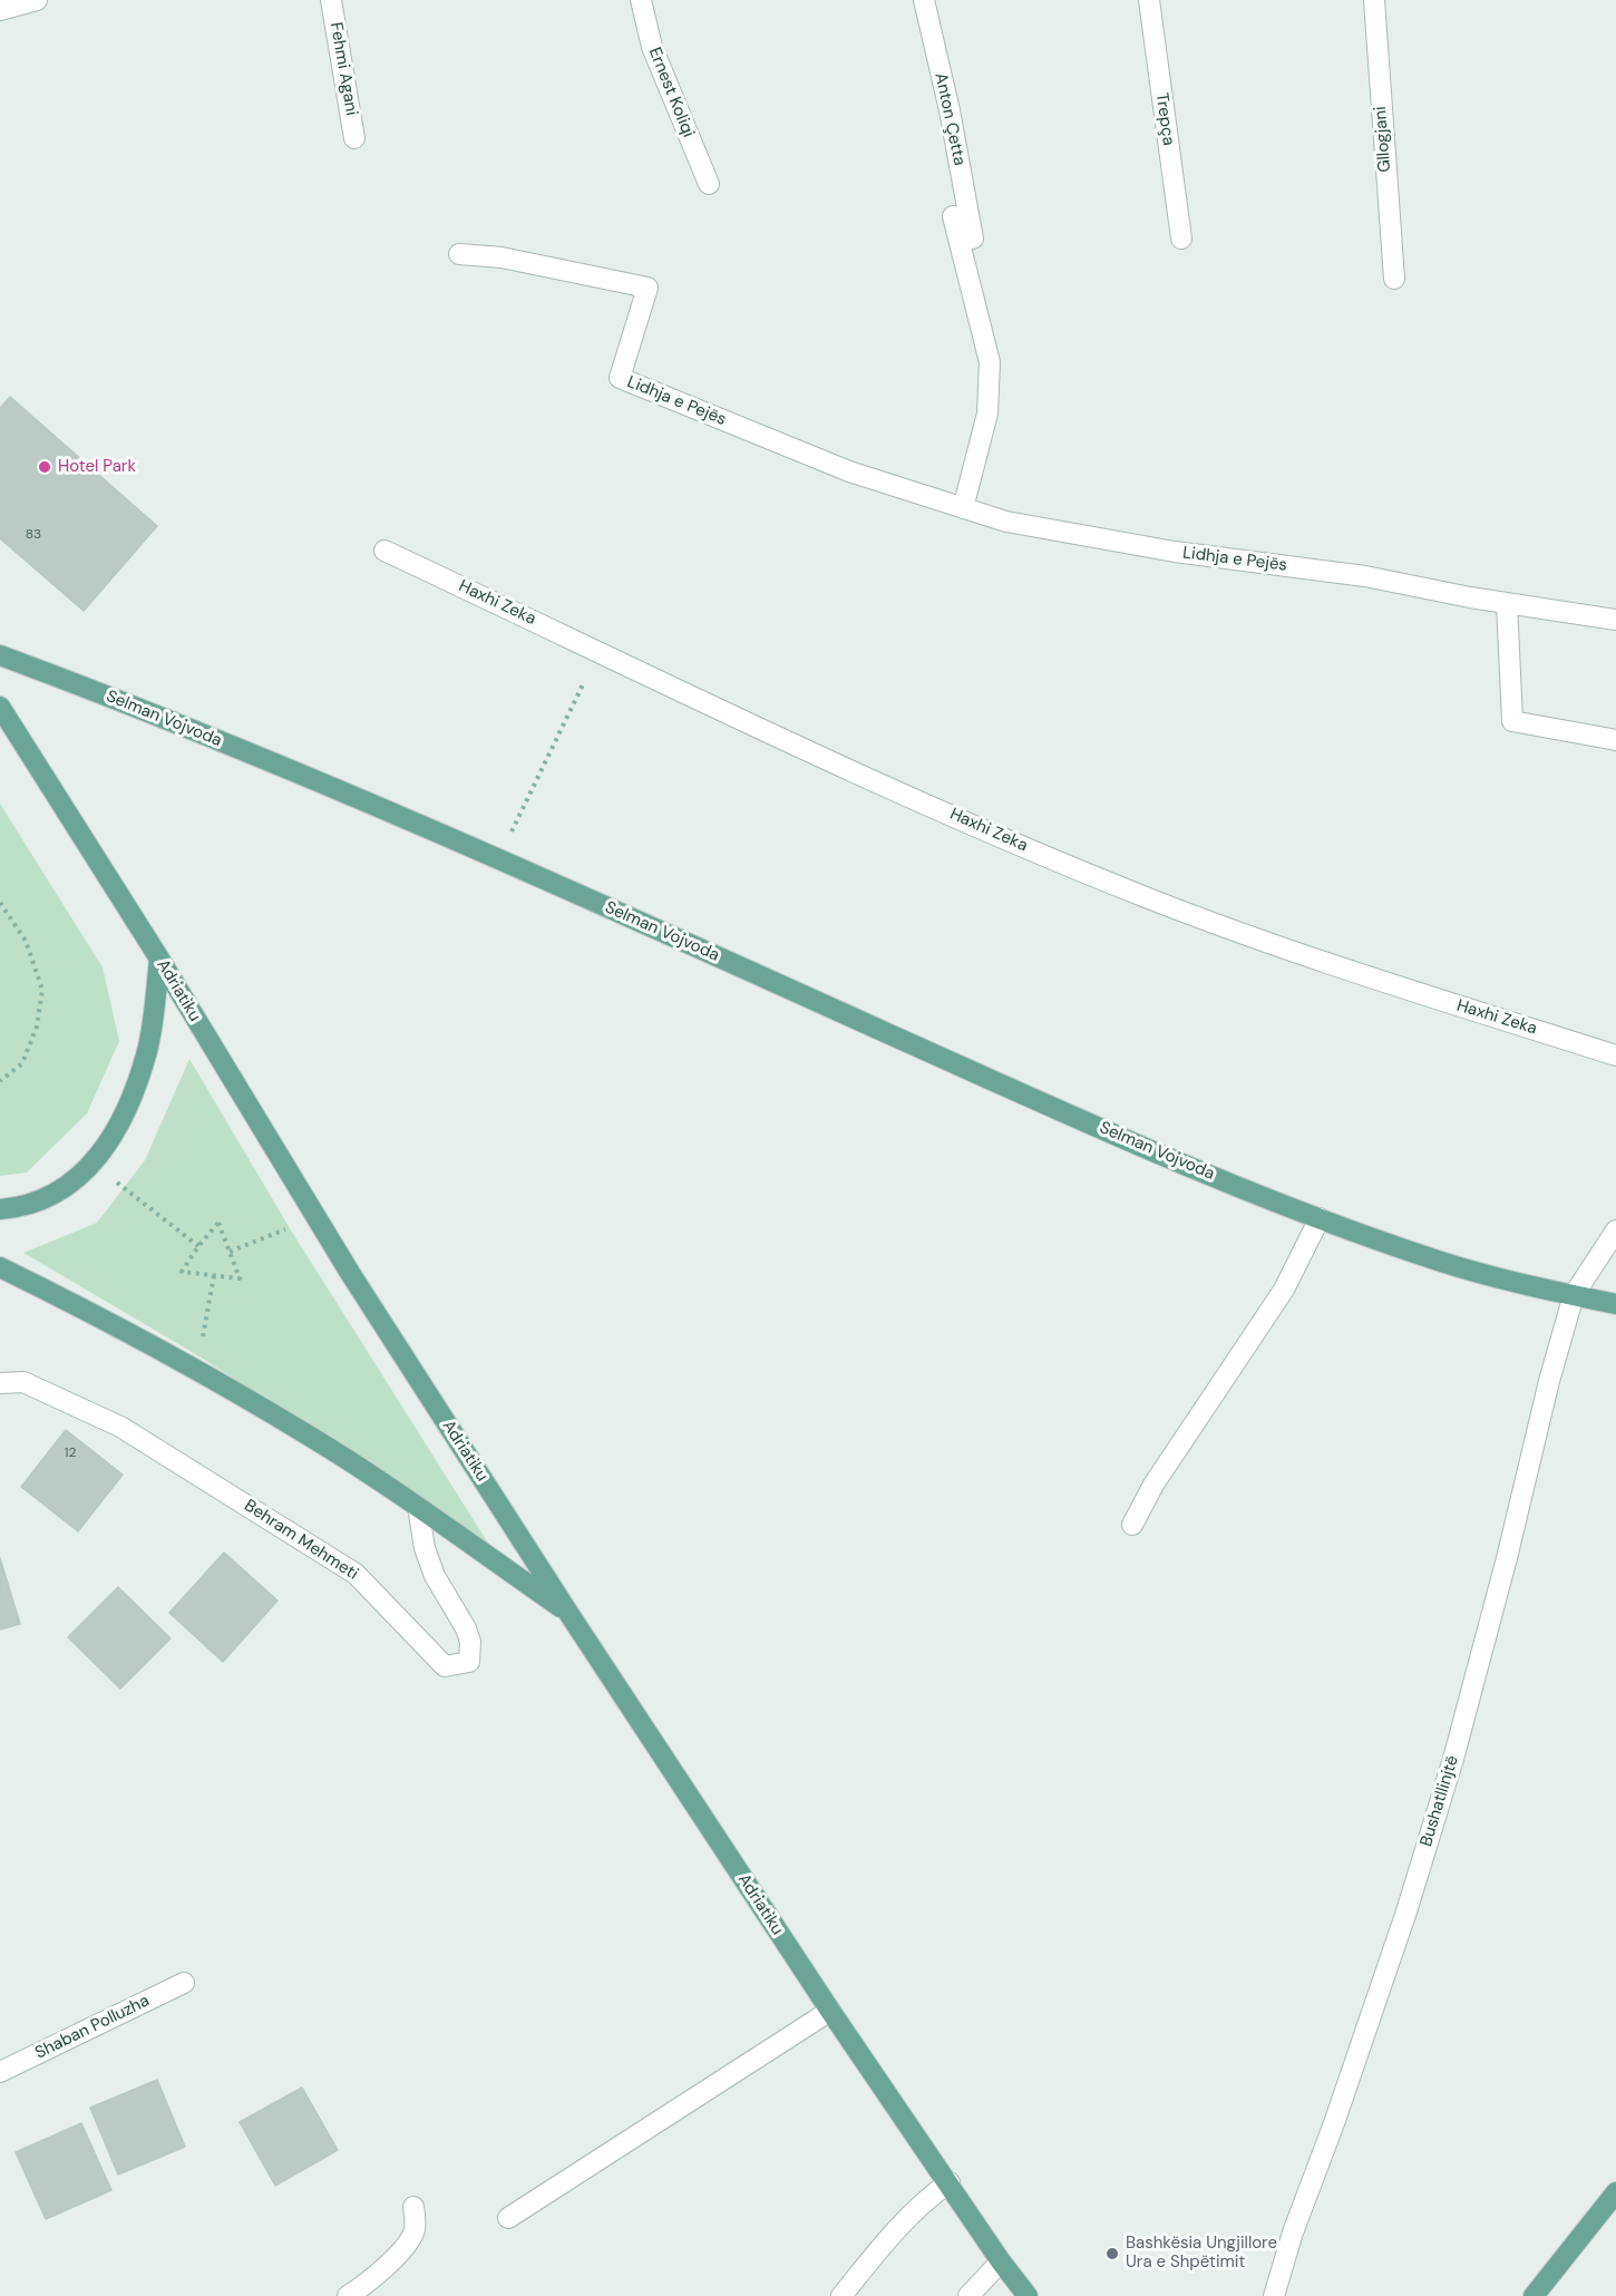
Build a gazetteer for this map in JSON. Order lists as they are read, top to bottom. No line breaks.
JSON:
{"streets":{"main road":["Selman Vojvoda","Adriatiku"],"street":["Fehmi Agani","Ernest Koliqi","Anton Çetta","Trepça","Gllogjani","Lidhja e Pejës","Haxhi Zeka","Behram Mehmeti","Bushatllinjtë","Shaban Polluzha"]},"crossings":[["Selman Vojvoda","Bushatllinjtë"]],"places":["Hotel Park","Bashkësia Ungjillore Ura e Shpëtimit"],"house_numbers":["83","12"]}
